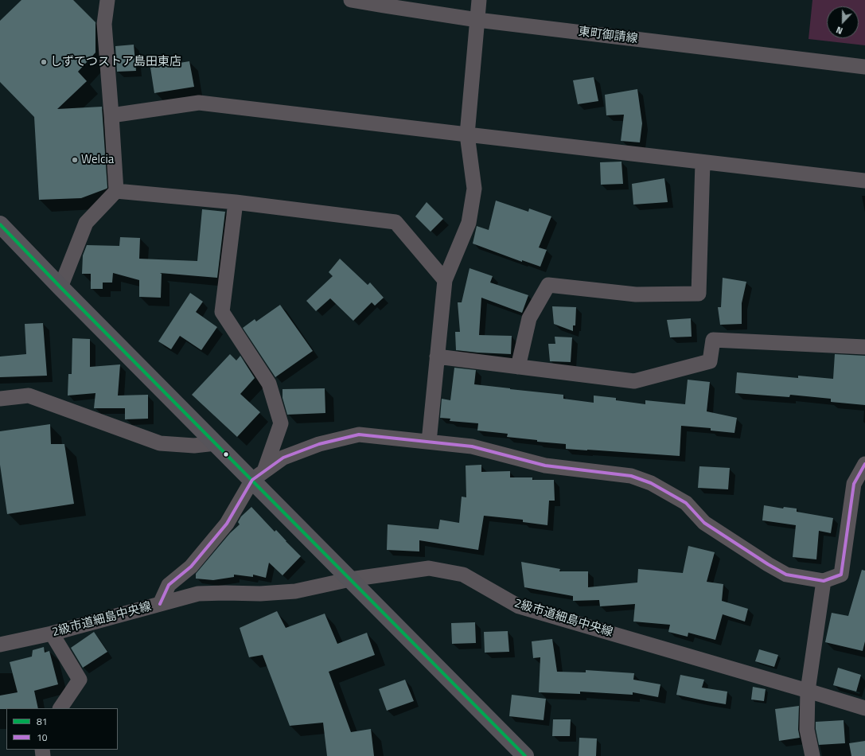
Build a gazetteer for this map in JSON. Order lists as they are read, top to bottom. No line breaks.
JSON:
{"streets":{"street":["東町御請線","2級市道細島中央線"]},"places":["しずてつストア島田東店","Welcia"],"lines":["transit line 81","transit line 10"],"legend":["81","10"],"north":"bottom"}
